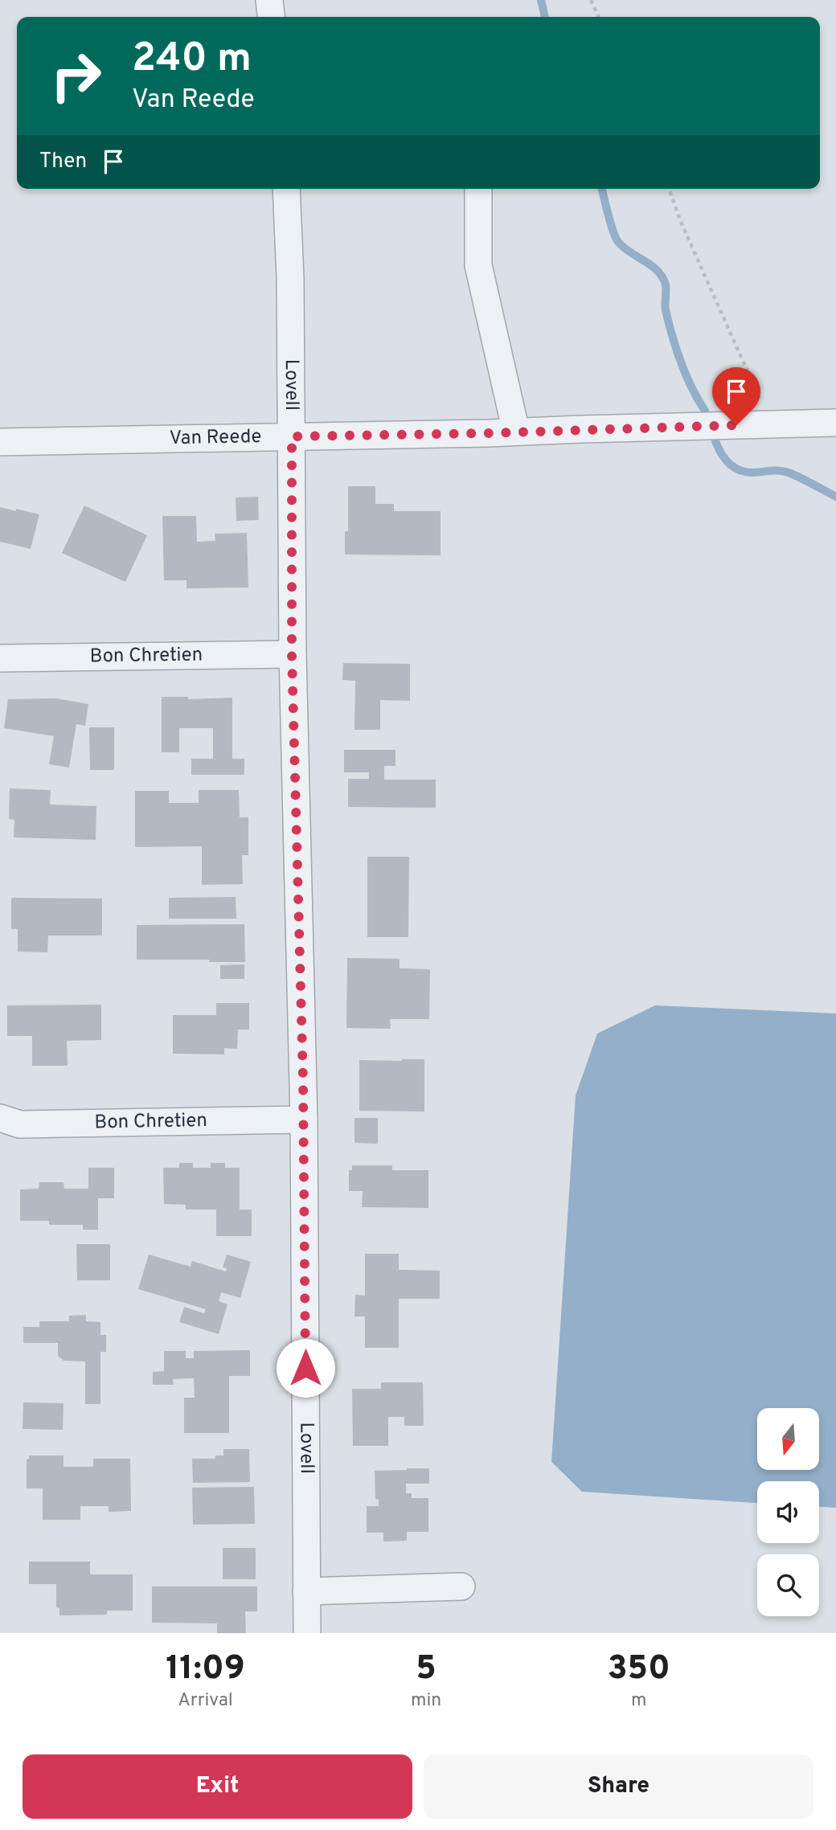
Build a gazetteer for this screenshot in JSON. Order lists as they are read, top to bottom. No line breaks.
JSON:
{"streets":{"street":["Lovell","Van Reede","Bon Chretien"]},"crossings":[["Lovell","Van Reede"],["Lovell","Bon Chretien"]],"north":"bottom","page":{"turn":["240 m","Van Reede"],"then":"Then","eta":["11:09","Arrival","5","min","350","m"],"buttons":["Exit","Share"]}}
